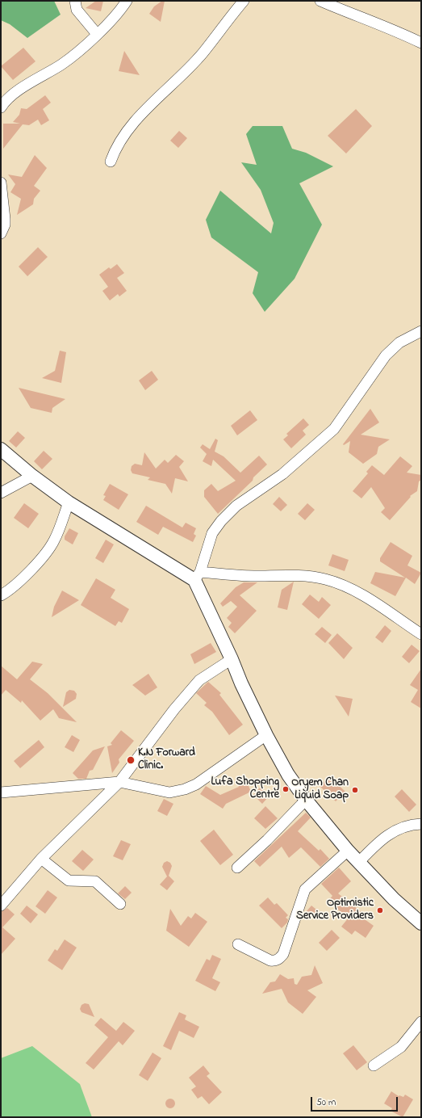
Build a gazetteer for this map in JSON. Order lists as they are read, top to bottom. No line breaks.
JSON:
{"places":["K.N Forward Clinic.","Lufa Shopping Centre","Oryem Chan Liquid Soap","Optimistic Service Providers"],"scale_bar":"50 m"}
